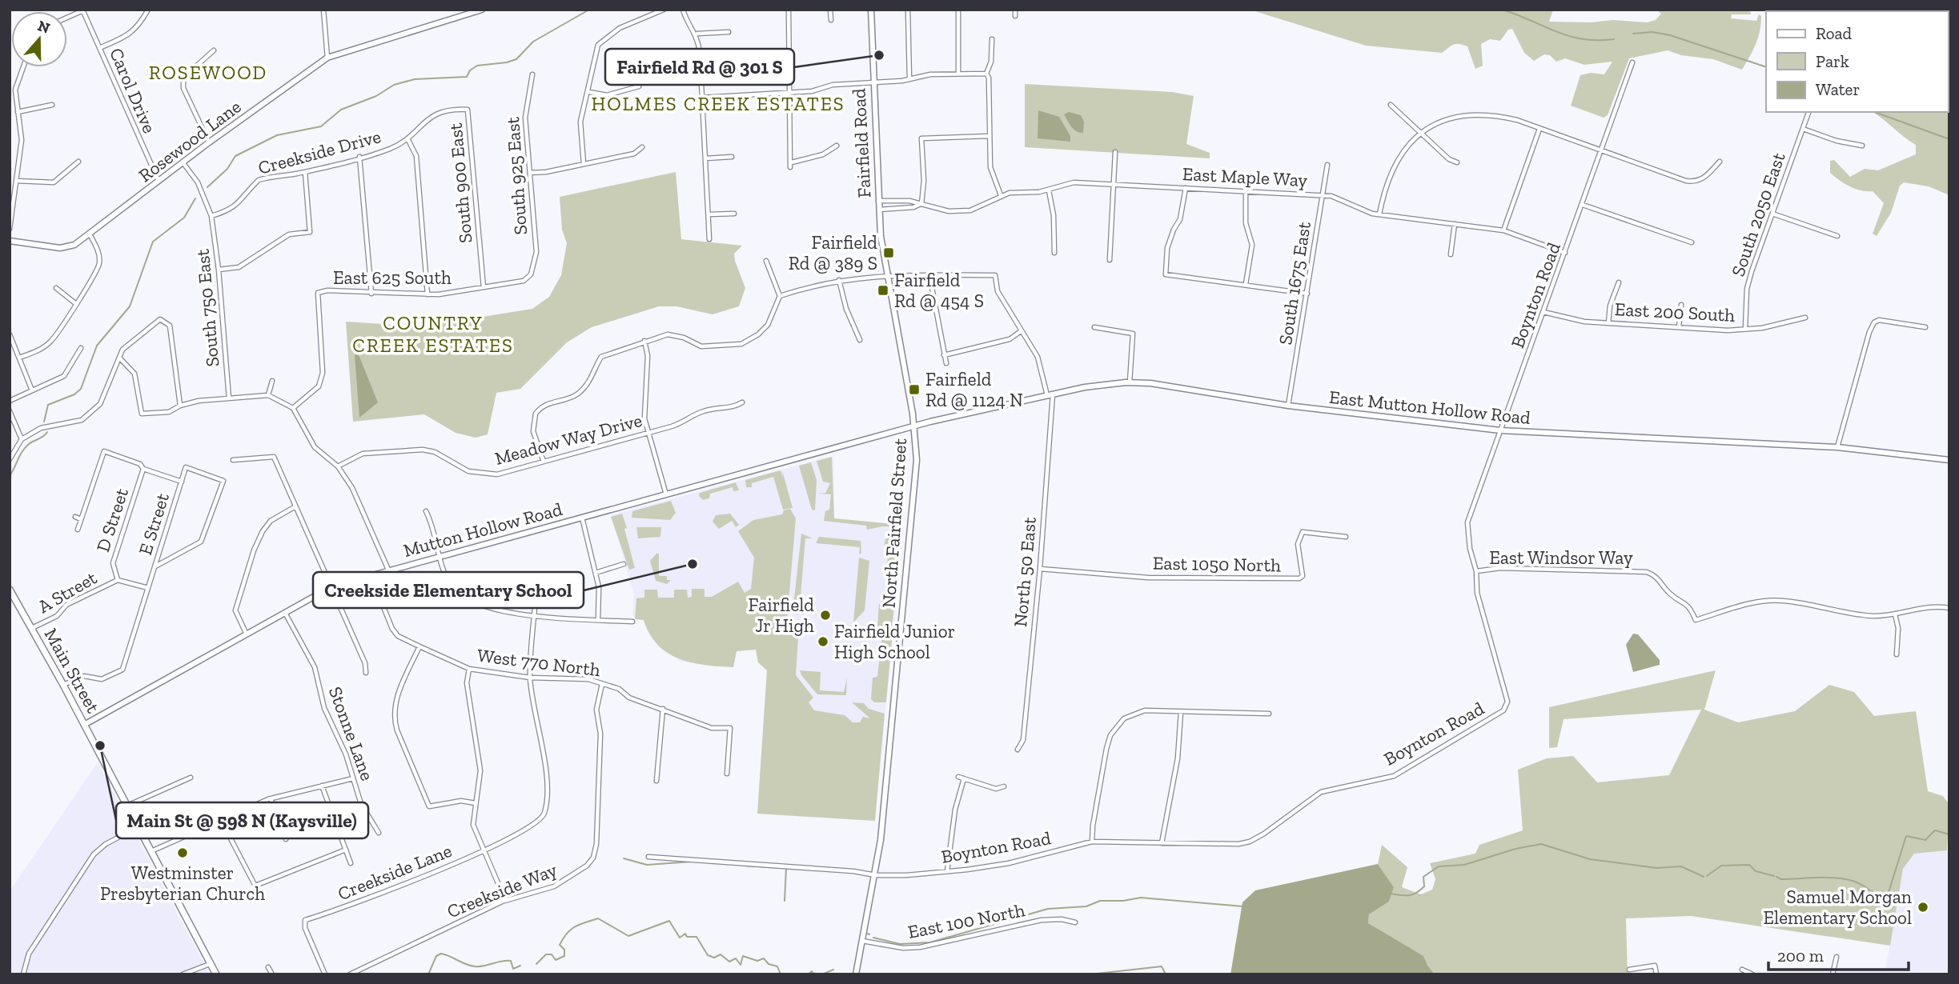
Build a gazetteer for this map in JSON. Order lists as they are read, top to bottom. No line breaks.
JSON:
{"streets":{"main road":["Main Street"],"street":["Carol Drive","Rosewood Lane","Fairfield Road","Creekside Drive","South 925 East","East Maple Way","South 900 East","South 2050 East","East 625 South","South 1675 East","Boynton Road","South 750 East","East 200 South","East Mutton Hollow Road","Meadow Way Drive","D Street","North Fairfield Street","E Street","Mutton Hollow Road","East Windsor Way","East 1050 North","North 50 East","A Street","West 770 North","Stonne Lane","Creekside Lane","Creekside Way","East 100 North"]},"crossings":[["Carol Drive","Rosewood Lane"],["Rosewood Lane","South 750 East"],["Fairfield Road","East Maple Way"],["Fairfield Road","North Fairfield Street"],["Creekside Drive","South 900 East"],["Creekside Drive","South 750 East"],["South 925 East","East 625 South"],["East Maple Way","South 1675 East"],["East Maple Way","Boynton Road"],["South 900 East","East 625 South"],["South 2050 East","East 200 South"],["South 1675 East","East Mutton Hollow Road"],["Boynton Road","East 200 South"],["Boynton Road","East Mutton Hollow Road"],["Boynton Road","North Fairfield Street"],["Boynton Road","East Windsor Way"],["East Mutton Hollow Road","North Fairfield Street"],["East Mutton Hollow Road","Mutton Hollow Road"],["East Mutton Hollow Road","North 50 East"],["D Street","A Street"],["North Fairfield Street","Mutton Hollow Road"],["North Fairfield Street","East 100 North"],["E Street","Main Street"],["Mutton Hollow Road","West 770 North"],["Mutton Hollow Road","Main Street"],["Mutton Hollow Road","Stonne Lane"],["East 1050 North","North 50 East"],["A Street","Main Street"],["West 770 North","Creekside Lane"],["West 770 North","Creekside Way"]],"districts":["ROSEWOOD","HOLMES CREEK ESTATES","COUNTRY CREEK ESTATES"],"places":{"other":["Fairfield Rd @ 301 S","Creekside Elementary School","Fairfield Jr High","Fairfield Junior High School","Main St @ 598 N (Kaysville)","Westminster Presbyterian Church","Samuel Morgan Elementary School"],"transit":["Fairfield Rd @ 389 S","Fairfield Rd @ 454 S","Fairfield Rd @ 1124 N"]},"legend":["Road","Park","Water"],"scale_bar":"200 m","north":"top"}
